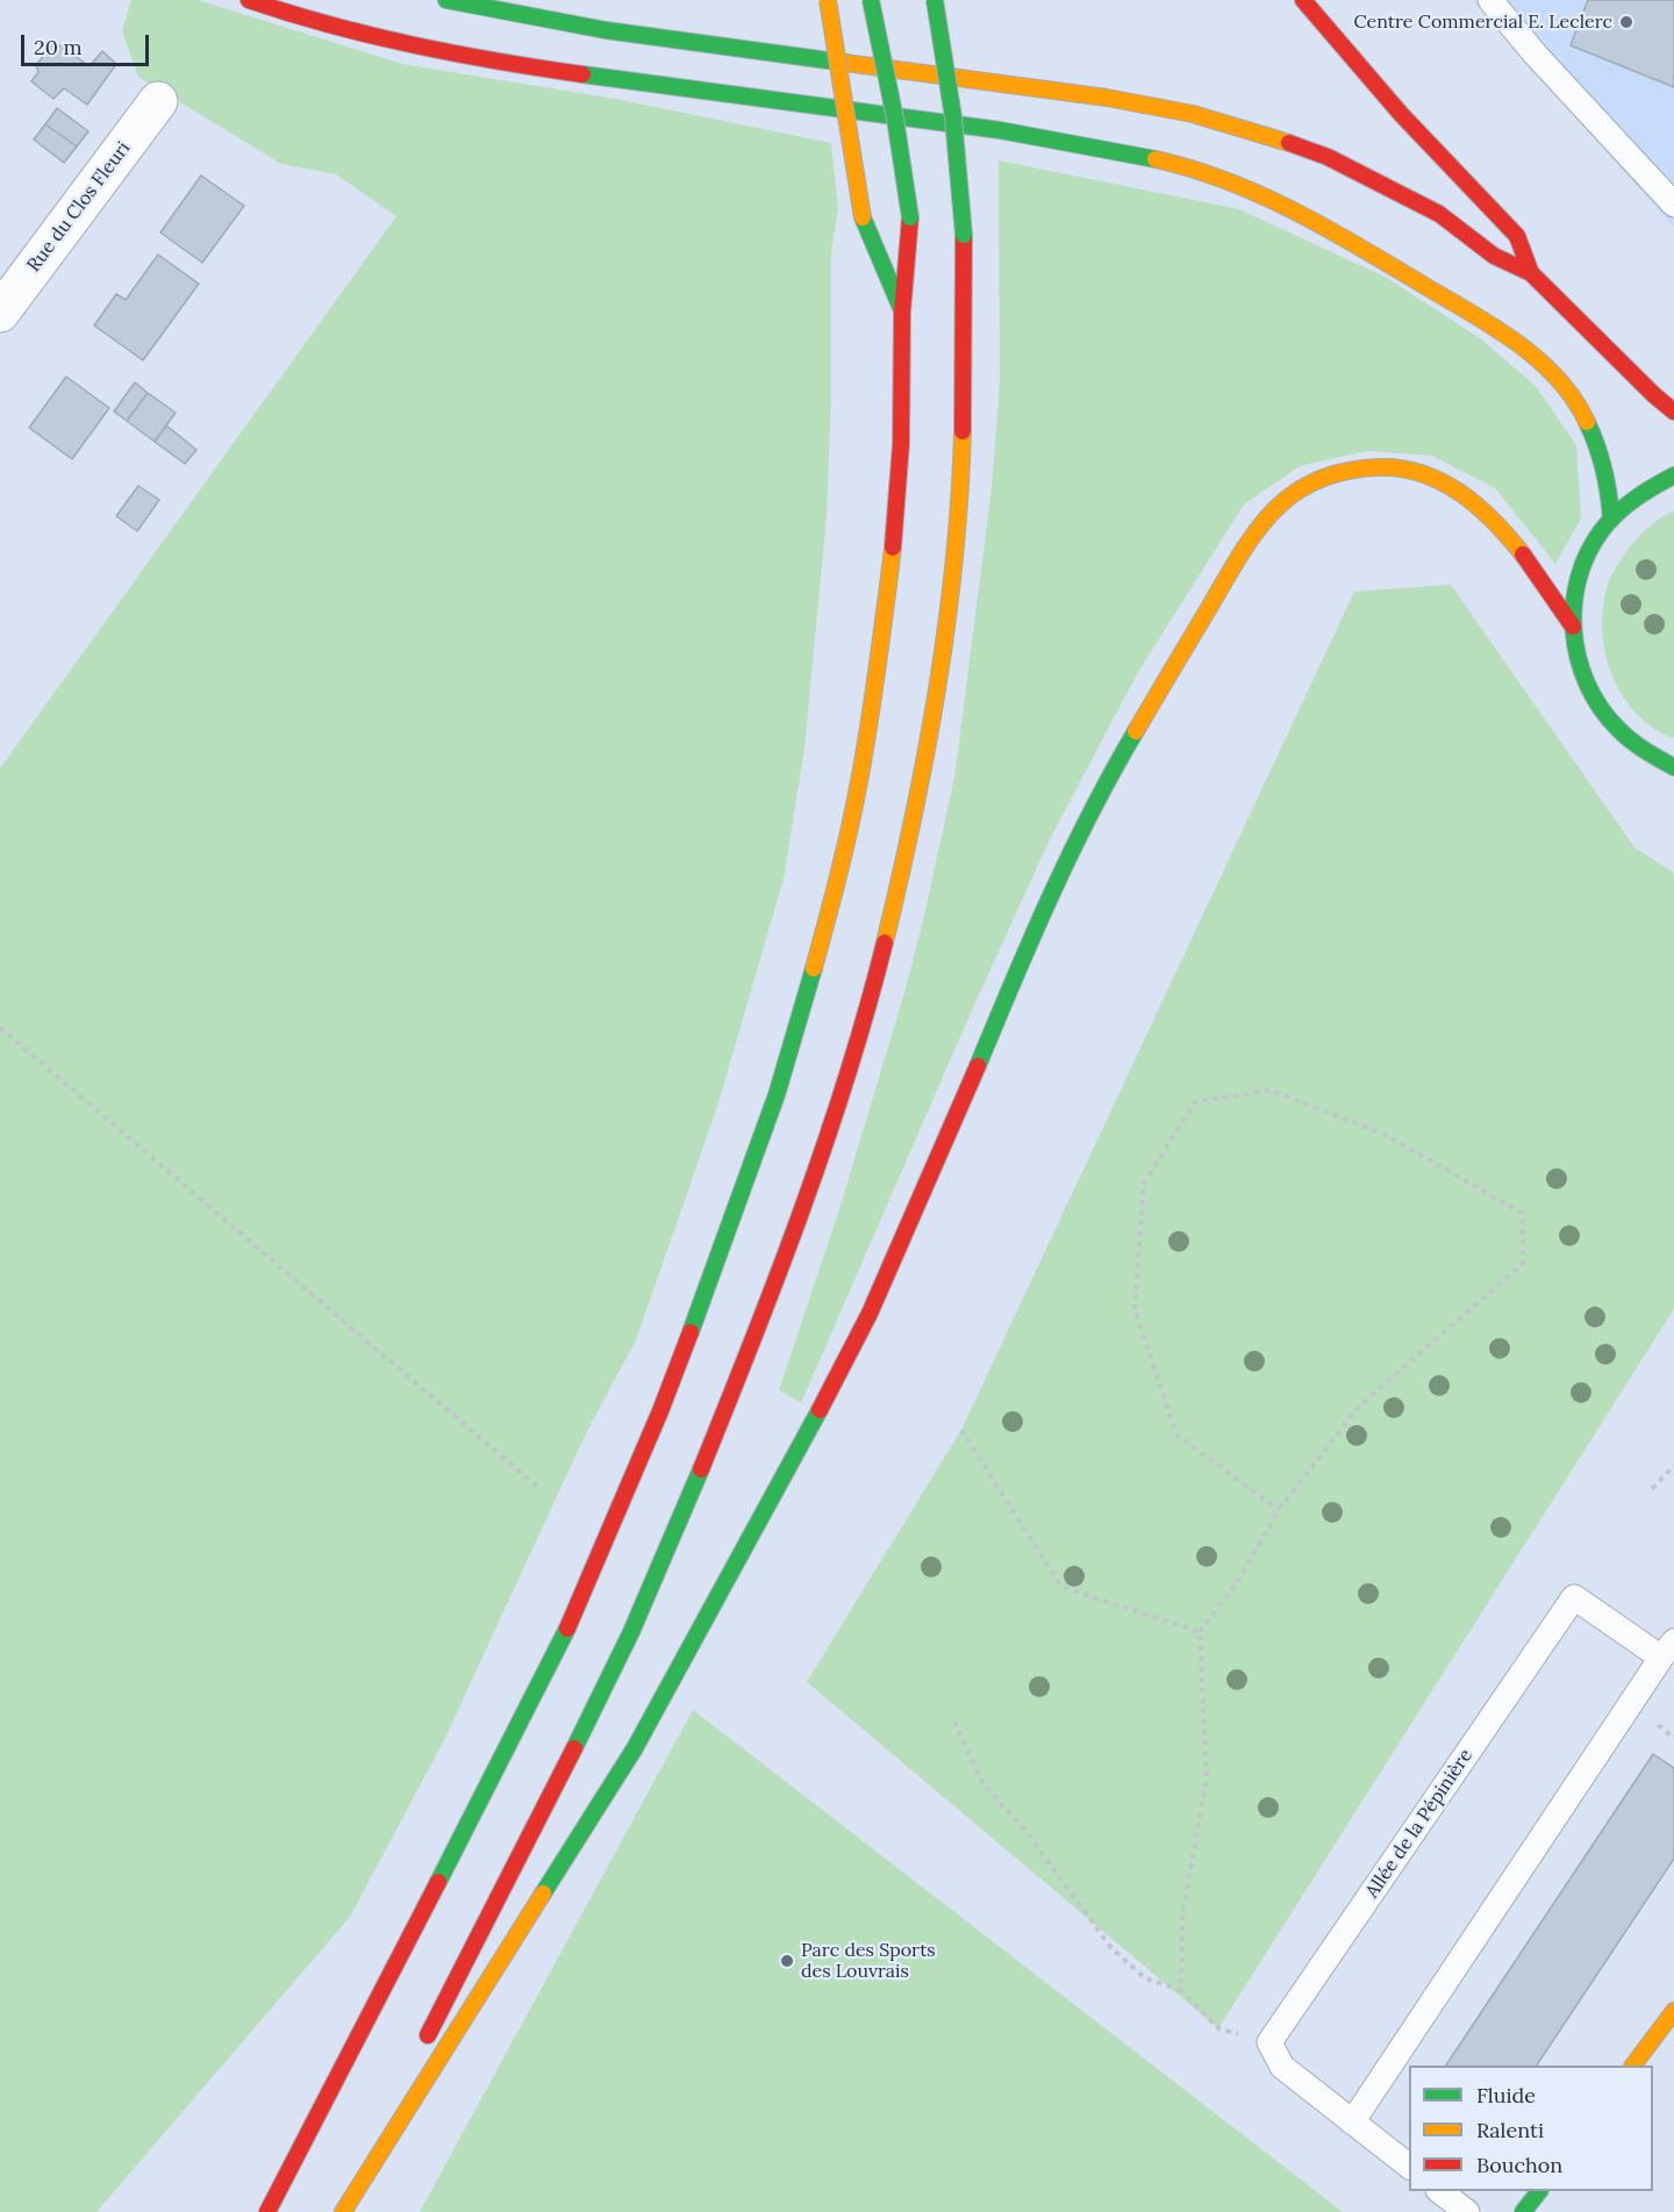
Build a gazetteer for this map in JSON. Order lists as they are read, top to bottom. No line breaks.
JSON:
{"streets":{"street":["Rue du Clos Fleuri"],"lane":["Allée de la Pépinière"]},"places":["Centre Commercial E. Leclerc","Parc des Sports des Louvrais"],"legend":["Fluide","Ralenti","Bouchon"],"scale_bar":"20 m"}
